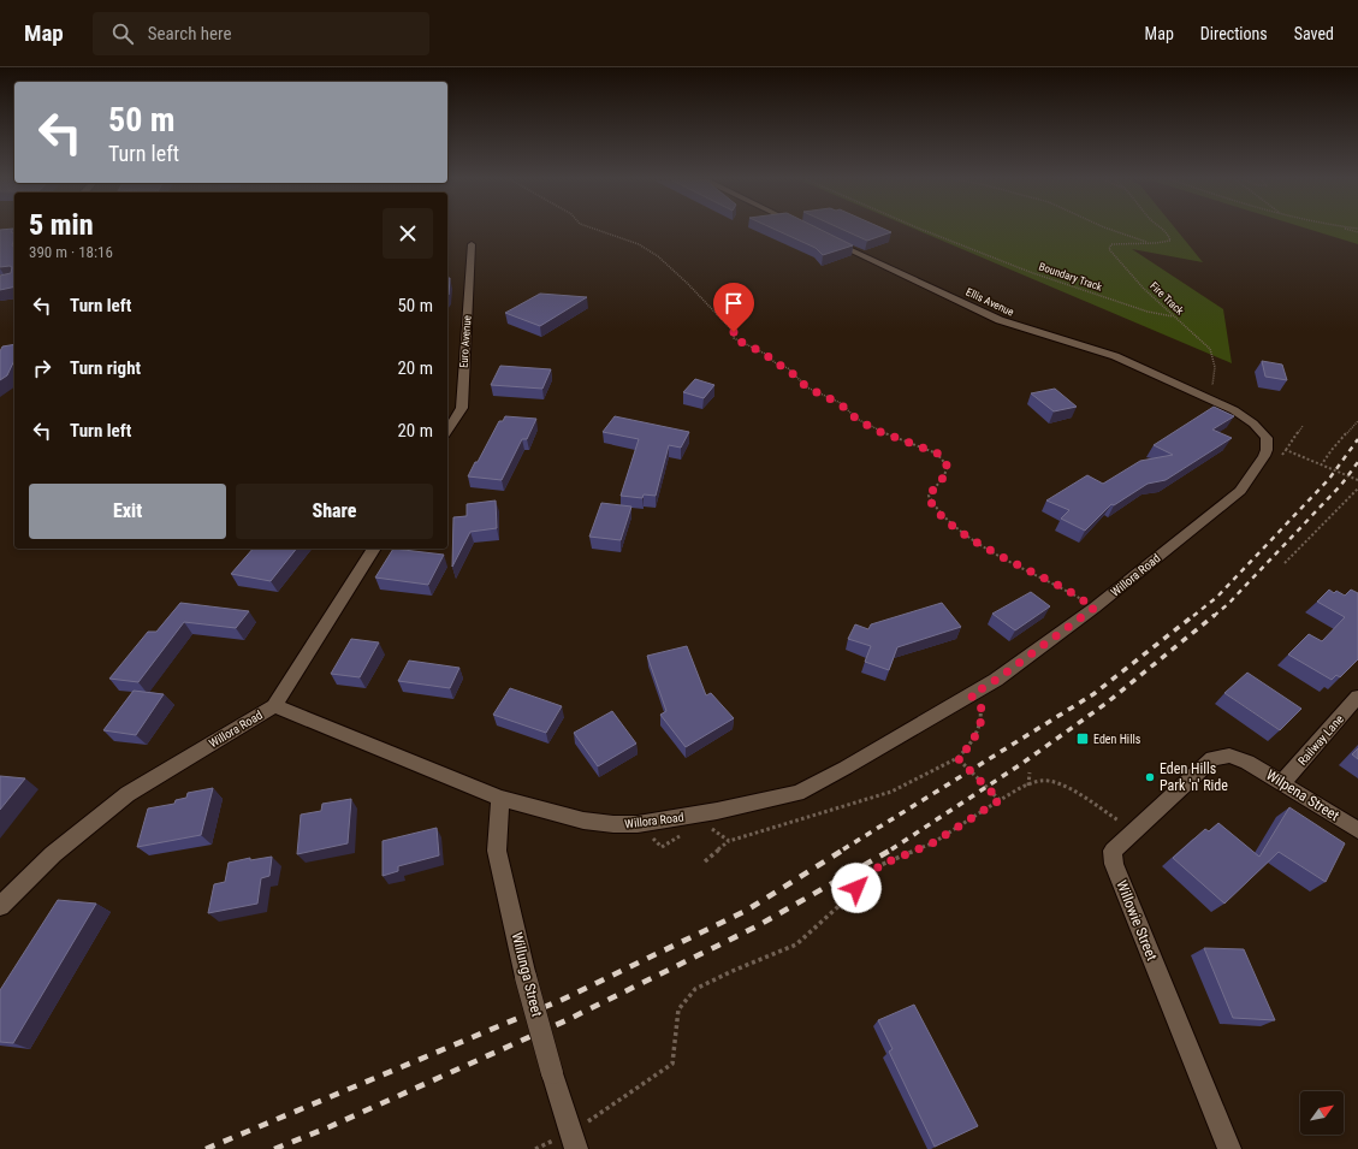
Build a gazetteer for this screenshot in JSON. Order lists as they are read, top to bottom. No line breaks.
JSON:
{"streets":{"street":["Ellis Avenue","Euro Avenue","Willora Road","Railway Lane","Wilpena Street","Willowie Street","Willunga Street"],"path":["Boundary Track","Fire Track"]},"crossings":[["Boundary Track","Fire Track"],["Fire Track","Ellis Avenue"],["Ellis Avenue","Willora Road"],["Willora Road","Willunga Street"],["Railway Lane","Wilpena Street"],["Wilpena Street","Willowie Street"]],"places":{"transit":["Eden Hills"],"other":["Eden Hills Park 'n' Ride"]},"north":"top right","page":{"header":"Map","search":"Search here","nav":["Map","Directions","Saved"],"turn":["50 m","Turn left"],"heading":["5 min","390 m · 18:16"],"list":[{"name":"Turn left","value":"50 m"},{"name":"Turn right","value":"20 m"},{"name":"Turn left","value":"20 m"}],"buttons":["Exit","Share"]}}
